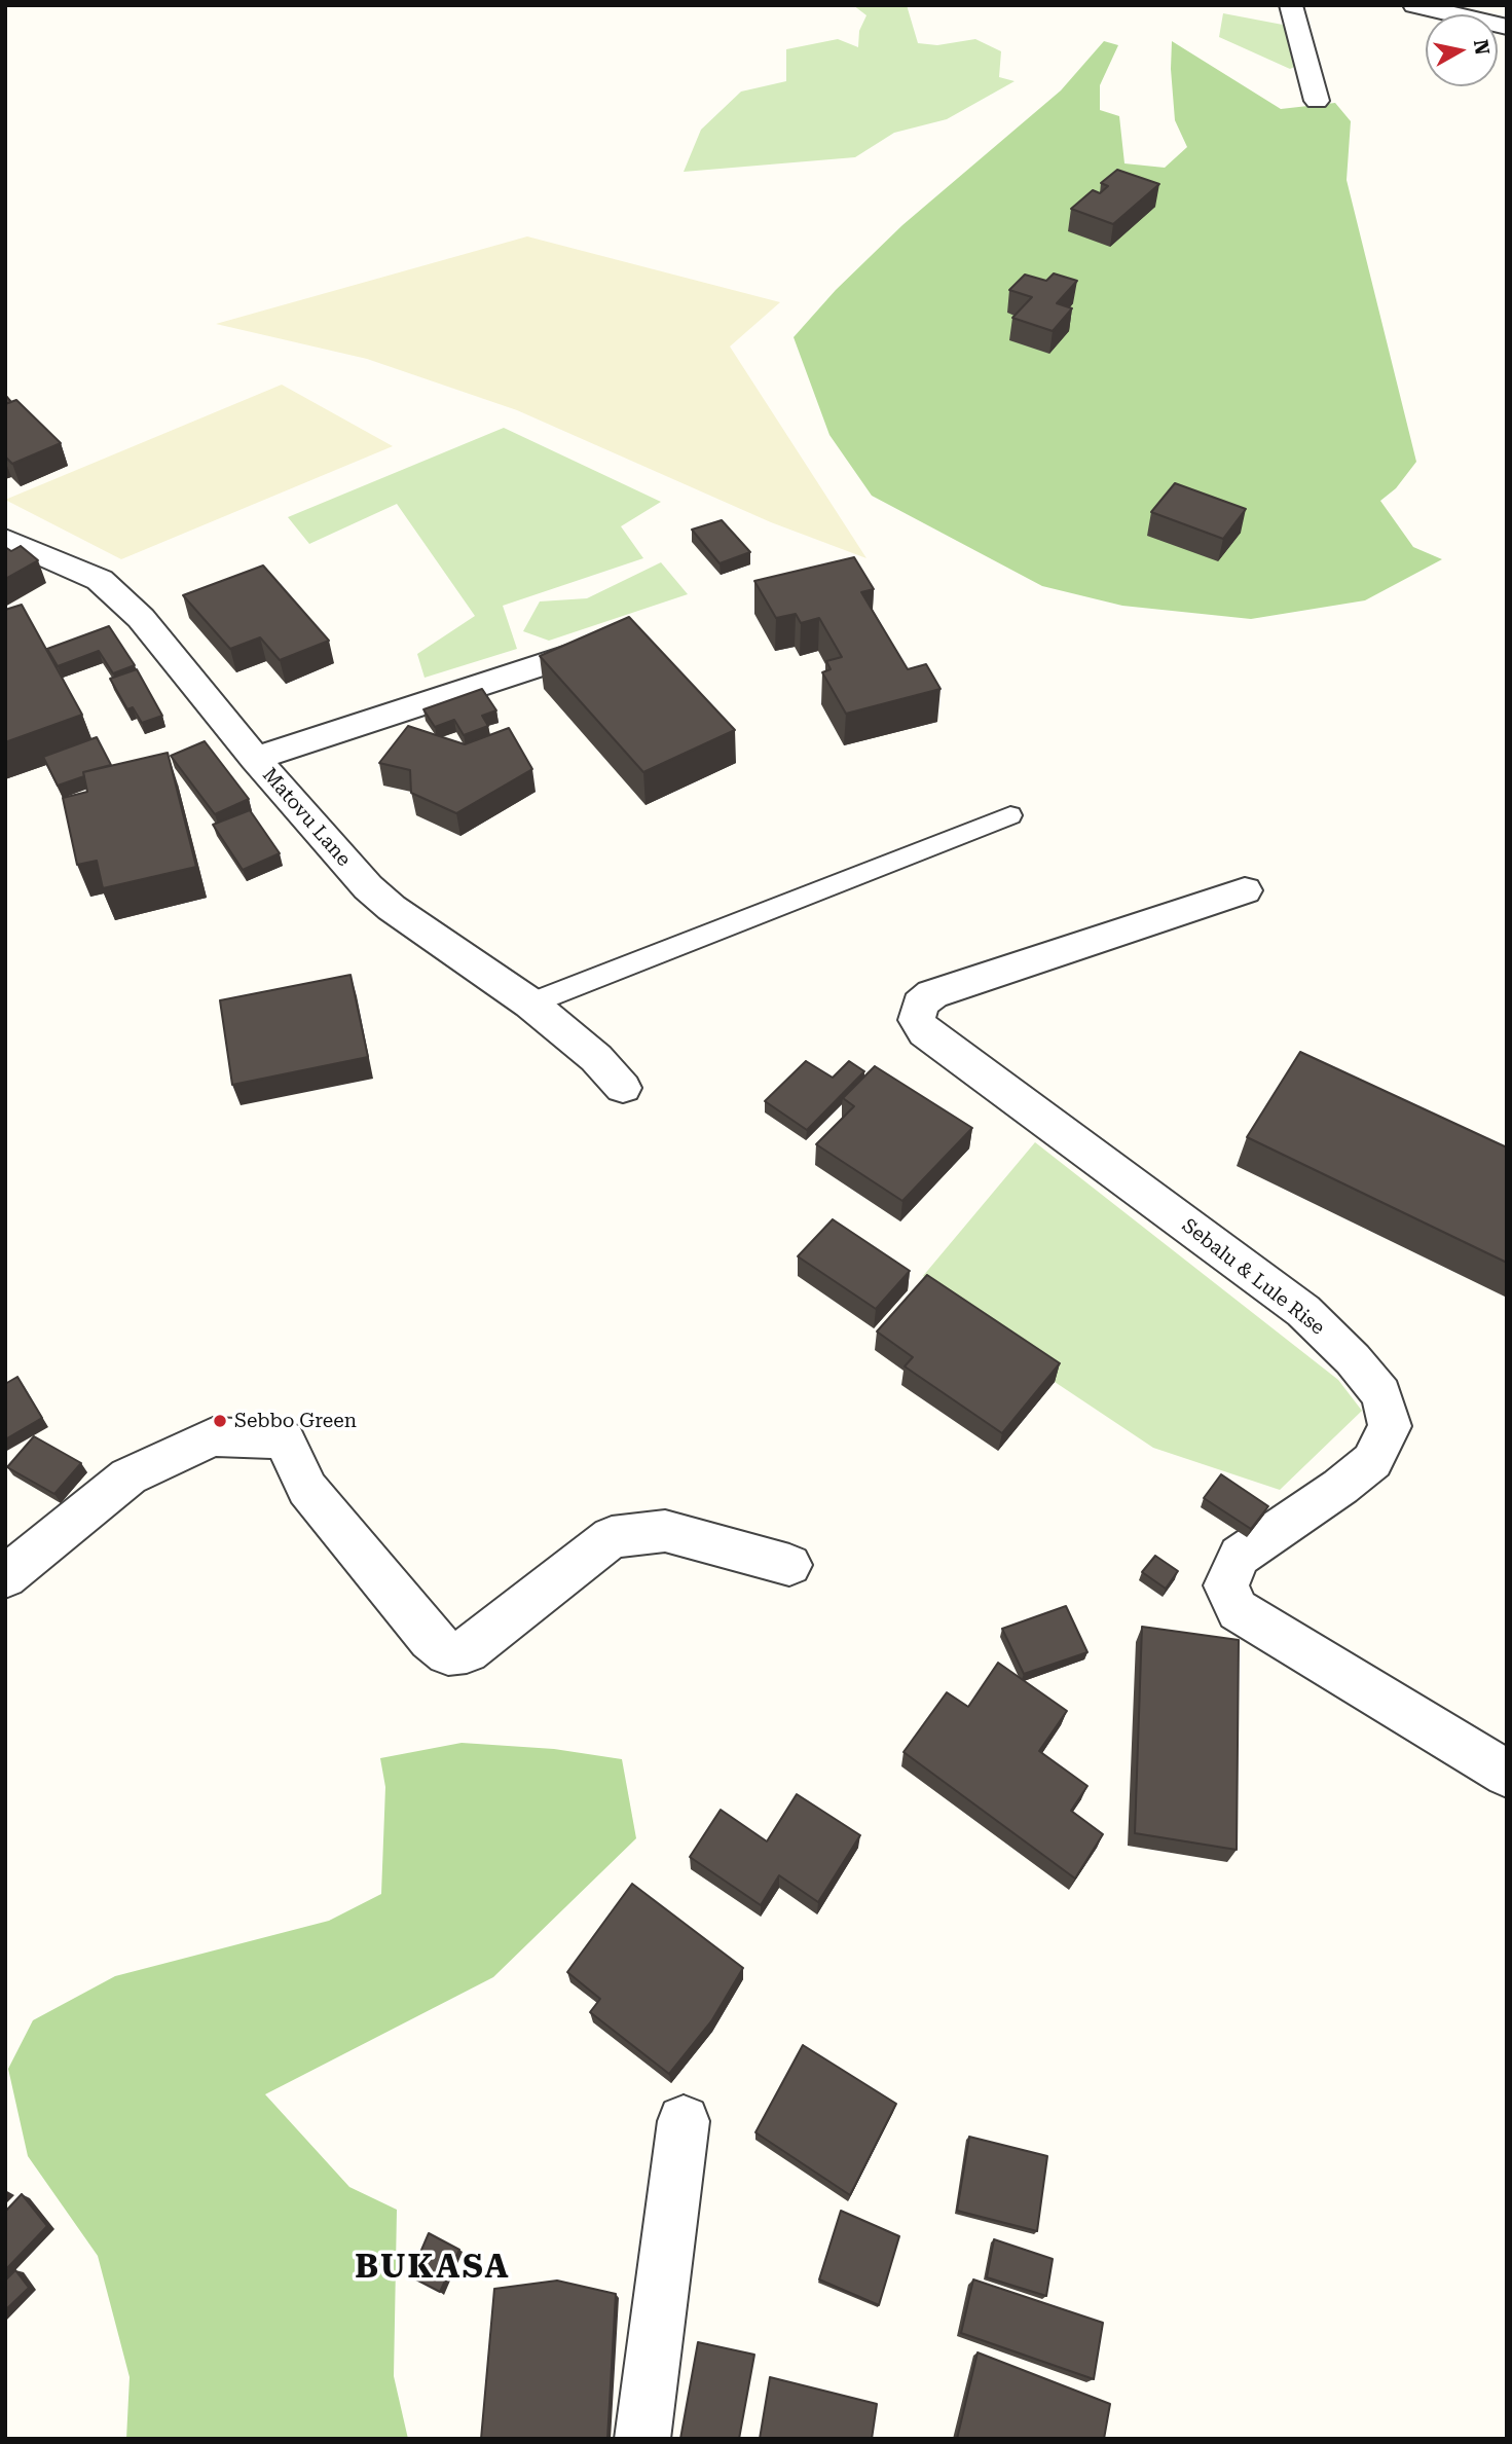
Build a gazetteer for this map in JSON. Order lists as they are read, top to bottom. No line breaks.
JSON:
{"streets":{"street":["Matovu Lane","Sebalu & Lule Rise"]},"districts":["BUKASA"],"places":["Sebbo Green"],"north":"right"}
